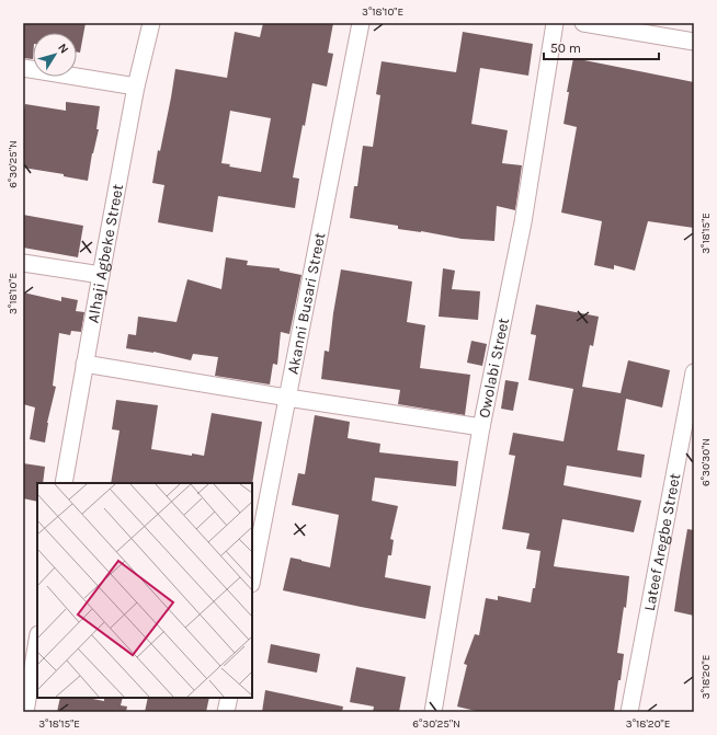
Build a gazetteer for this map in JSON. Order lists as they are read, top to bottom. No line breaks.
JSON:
{"streets":{"street":["Alhaji Agbeke Street","Akanni Busari Street","Owolabi Street","Lateef Aregbe Street"]},"scale_bar":"50 m","north":"top right","coordinates":["3°18'10\"E","6°30'25\"N","3°18'15\"E","6°30'30\"N","3°18'20\"E"]}
